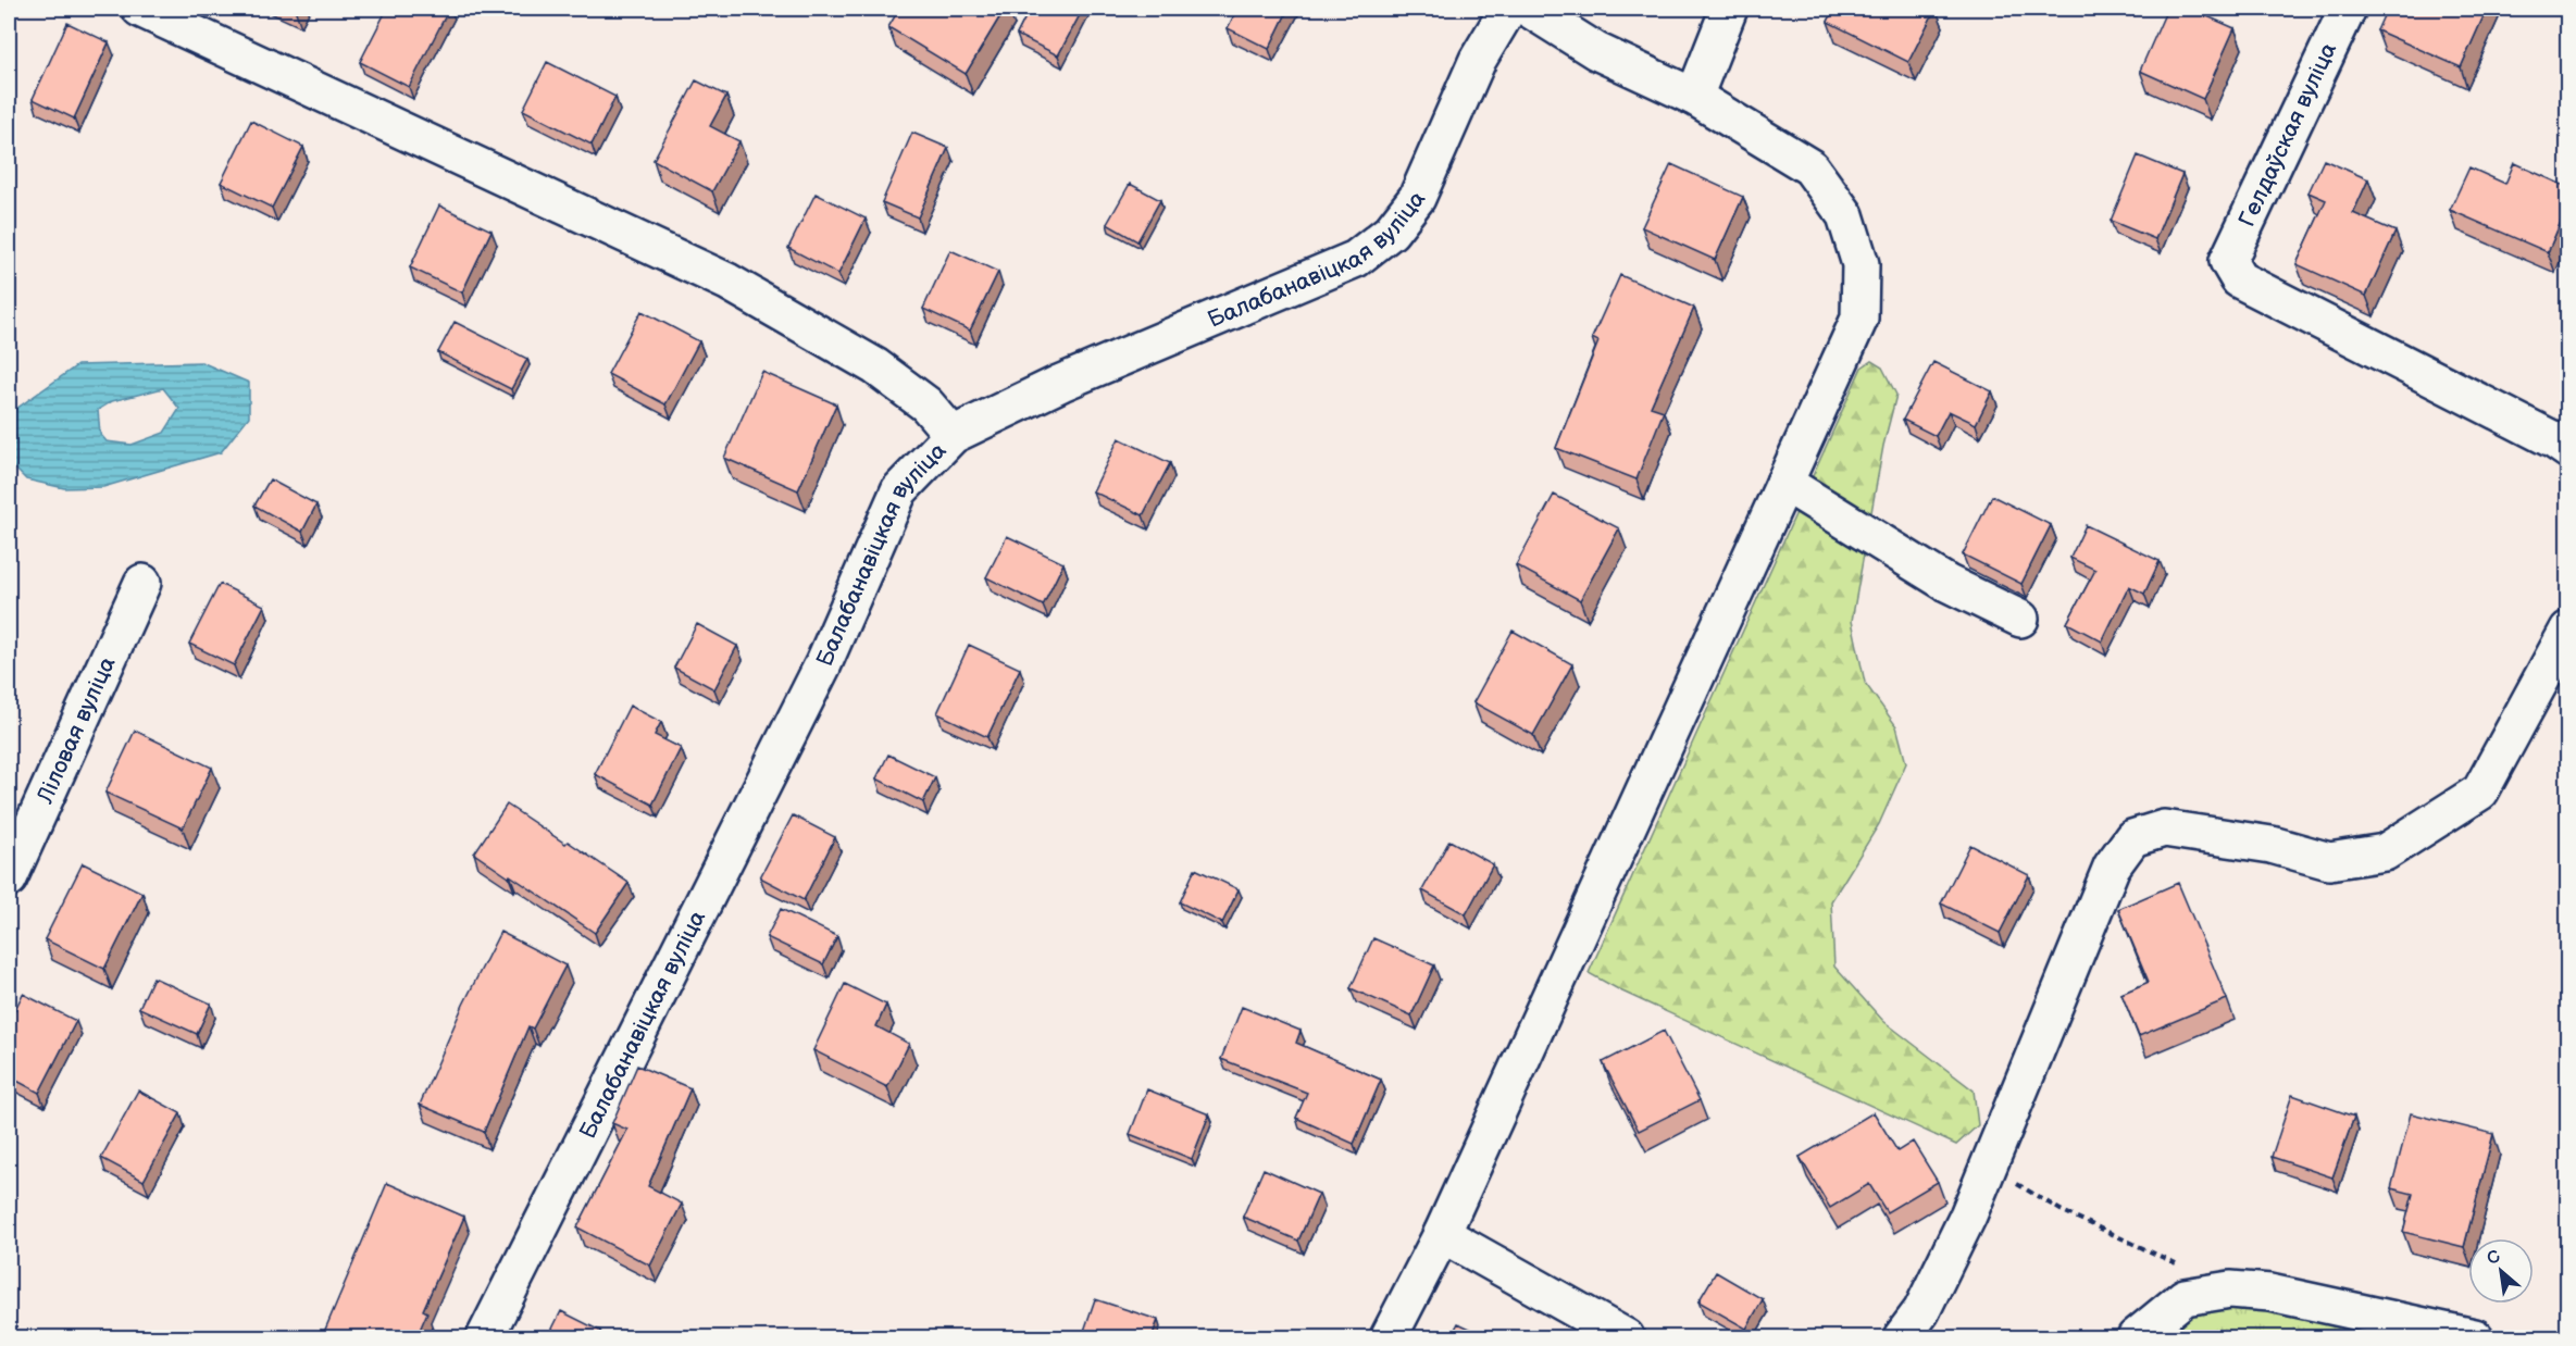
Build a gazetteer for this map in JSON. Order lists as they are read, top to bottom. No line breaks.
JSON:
{"streets":{"street":["Гелдаўская вуліца","Балабанавіцкая вуліца","Ліловая вуліца"]},"north":"top left"}
